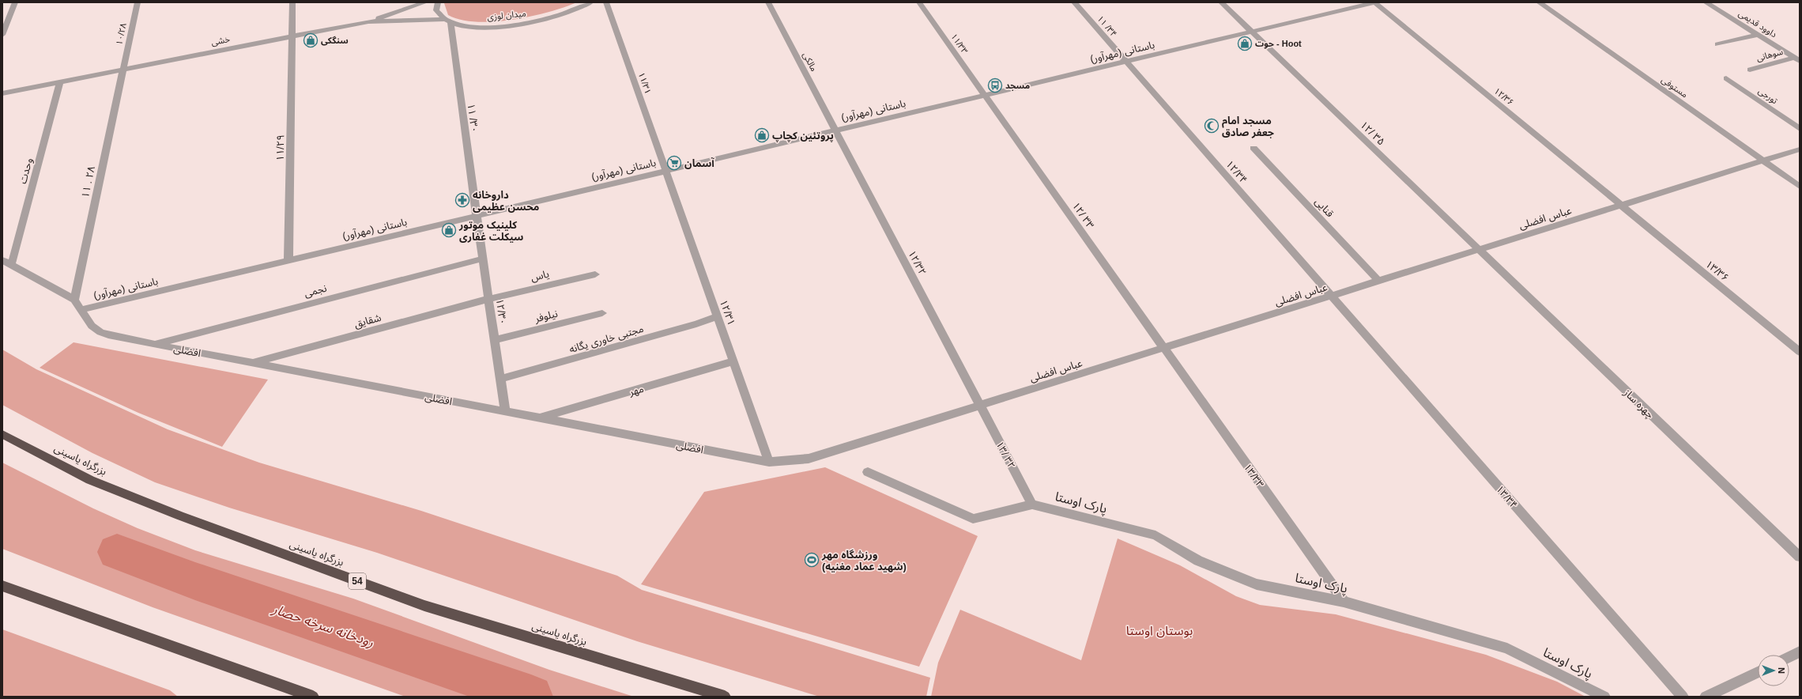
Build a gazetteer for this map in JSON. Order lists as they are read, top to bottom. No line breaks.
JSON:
{"streets":{"highway":["بزرگراه یاسینی","54"],"street":["میدان لوزی","داوود قدیمی","۱۱ /۳۴","۱۰/۲۸","خشی","۱۱/۳۳","باستانی (مهرآور)","سوهانی","مالکی","۱۱/۳۱","مستوفی","تورجی","۱۲/۳۶","۱۱ /۳۰","۱۲/ ۳۵","۱۱/۲۹","وحدت","۱۲/۳۴","۱۱ . ۲۸","قنایی","۱۲/ ۳۳","عباس افضلی","۱۲/۳۲","۱۳/۳۶","یاس","نجمی","۱۲/۳۰","۱۲/۳۱","نیلوفر","شقایق","مجتبی خاوری یگانه","افضلی","مهر","چهره ساز","۱۳/ ۳۲","۱۳/۳۳","۱۳/۳۴","پارک اوستا"]},"crossings":[["میدان لوزی","خشی"],["میدان لوزی","۱۱ /۳۰"],["داوود قدیمی","سوهانی"],["۱۱ /۳۴","باستانی (مهرآور)"],["۱۱ /۳۴","۱۲/۳۴"],["۱۰/۲۸","خشی"],["۱۰/۲۸","۱۱ . ۲۸"],["خشی","۱۱ /۳۰"],["خشی","۱۱/۲۹"],["خشی","وحدت"],["خشی","۱۱ . ۲۸"],["۱۱/۳۳","باستانی (مهرآور)"],["۱۱/۳۳","۱۲/ ۳۳"],["باستانی (مهرآور)","مالکی"],["باستانی (مهرآور)","۱۱/۳۱"],["باستانی (مهرآور)","۱۲/۳۶"],["باستانی (مهرآور)","۱۱ /۳۰"],["باستانی (مهرآور)","۱۲/ ۳۵"],["باستانی (مهرآور)","۱۱/۲۹"],["باستانی (مهرآور)","۱۲/۳۴"],["باستانی (مهرآور)","۱۲/ ۳۳"],["باستانی (مهرآور)","۱۲/۳۲"],["باستانی (مهرآور)","۱۲/۳۰"],["باستانی (مهرآور)","۱۲/۳۱"],["باستانی (مهرآور)","افضلی"],["مالکی","۱۲/۳۲"],["۱۱/۳۱","۱۲/۳۱"],["مستوفی","عباس افضلی"],["۱۲/۳۶","عباس افضلی"],["۱۲/۳۶","۱۳/۳۶"],["۱۱ /۳۰","۱۲/۳۰"],["۱۲/ ۳۵","عباس افضلی"],["۱۲/ ۳۵","چهره ساز"],["۱۲/۳۴","عباس افضلی"],["۱۲/۳۴","۱۳/۳۴"],["۱۱ . ۲۸","افضلی"],["قنایی","عباس افضلی"],["۱۲/ ۳۳","عباس افضلی"],["۱۲/ ۳۳","۱۳/۳۳"],["عباس افضلی","۱۲/۳۲"],["عباس افضلی","۱۳/۳۶"],["عباس افضلی","افضلی"],["عباس افضلی","چهره ساز"],["عباس افضلی","۱۳/ ۳۲"],["عباس افضلی","۱۳/۳۳"],["عباس افضلی","۱۳/۳۴"],["۱۲/۳۲","۱۳/ ۳۲"],["یاس","۱۲/۳۰"],["یاس","شقایق"],["نجمی","۱۲/۳۰"],["نجمی","افضلی"],["۱۲/۳۰","نیلوفر"],["۱۲/۳۰","شقایق"],["۱۲/۳۰","مجتبی خاوری یگانه"],["۱۲/۳۰","افضلی"],["۱۲/۳۱","مجتبی خاوری یگانه"],["۱۲/۳۱","افضلی"],["۱۲/۳۱","مهر"],["شقایق","افضلی"],["افضلی","مهر"],["۱۳/ ۳۲","پارک اوستا"],["۱۳/۳۳","پارک اوستا"]],"water":["رودخانه سرخه حصار"],"parks":["بوستان اوستا"],"places":{"shop":["سنگکی","حوت - Hoot","پروتئین کچاپ","کلینیک موتور سیکلت غفاری"],"bus stop":["مسجد"],"mosque":["مسجد امام جعفر صادق"],"supermarket":["آسمان"],"pharmacy":["داروخانه محسن عظیمی"],"sports":["ورزشگاه مهر (شهید عماد مغنیه)"]},"north":"right"}
